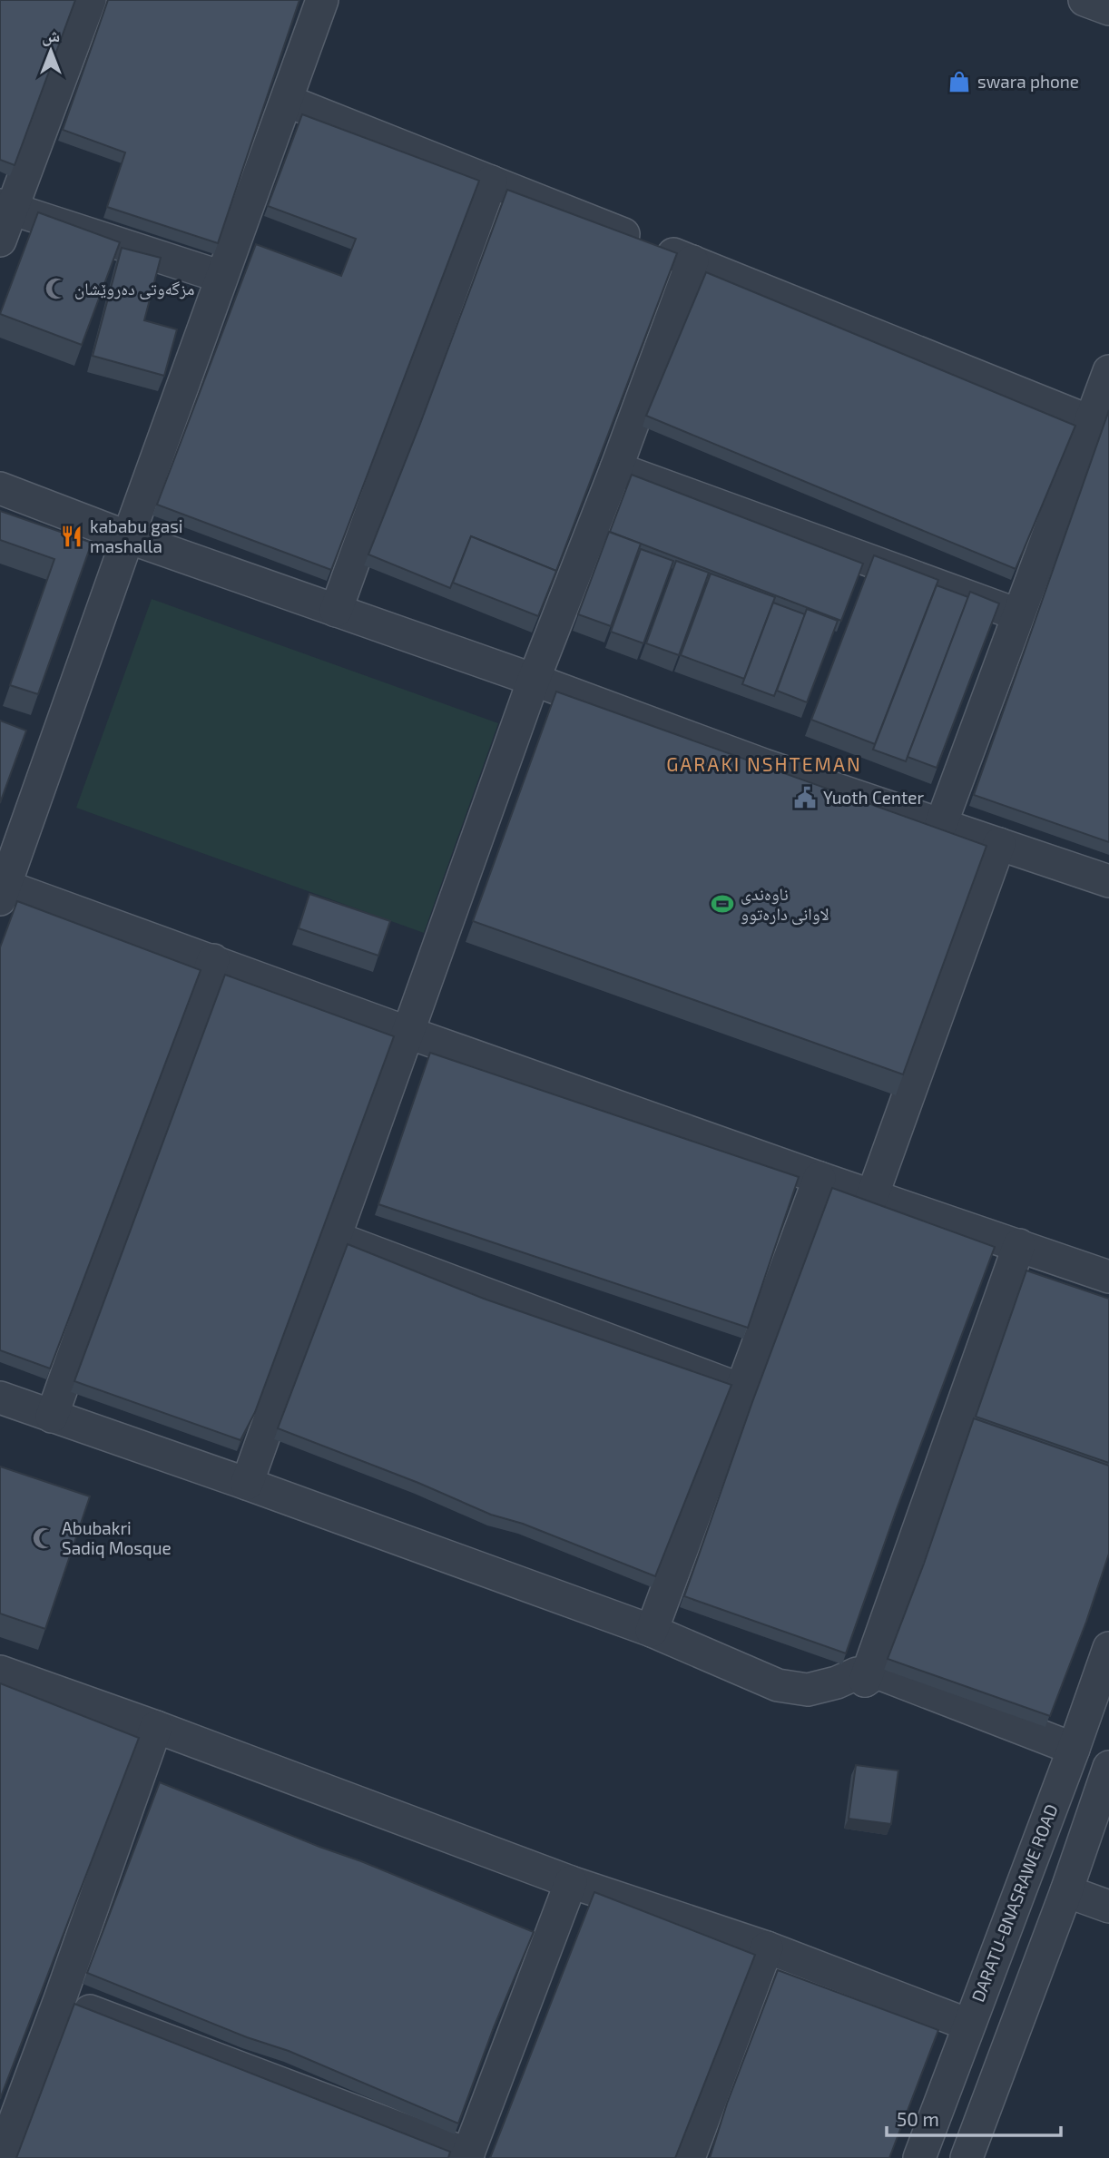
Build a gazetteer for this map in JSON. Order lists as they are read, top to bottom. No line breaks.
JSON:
{"streets":{"street":["DARATU-BNASRAWE ROAD"]},"districts":["GARAKI NSHTEMAN"],"places":{"shop":["swara phone"],"mosque":["مزگەوتی دەروێشان","Abubakri Sadiq Mosque"],"restaurant":["kababu gasi mashalla"],"public building":["Yuoth Center"],"sports":["ناوەندی لاوانی دارەتوو"]},"scale_bar":"50 m","north":"top"}
